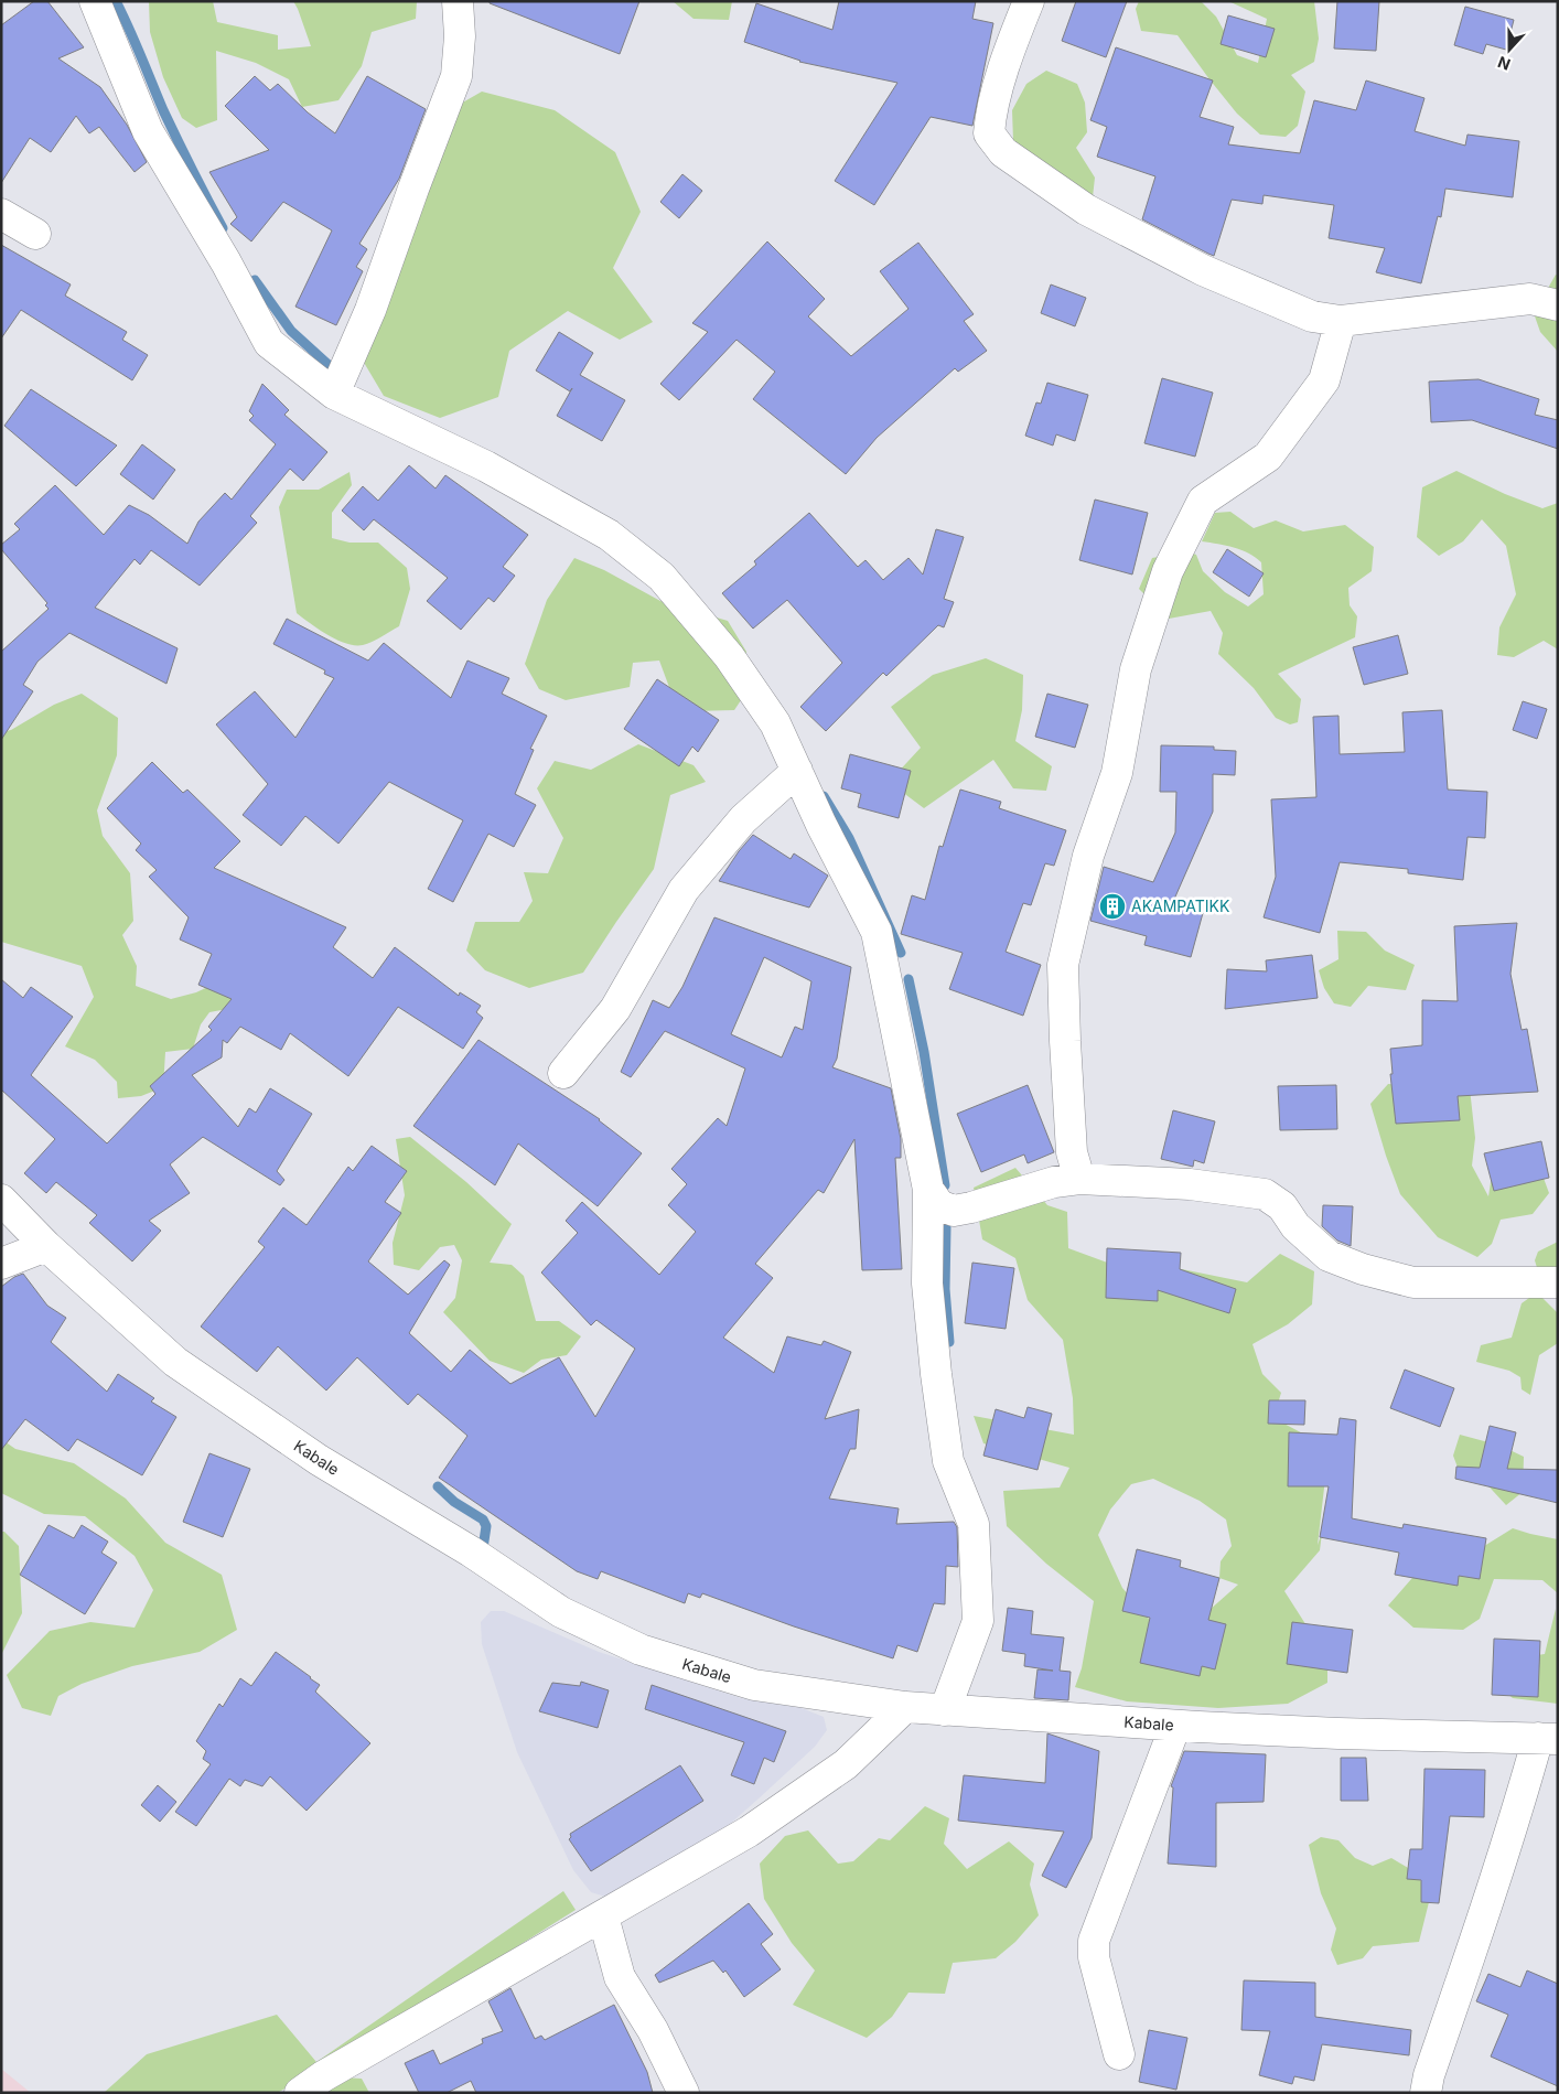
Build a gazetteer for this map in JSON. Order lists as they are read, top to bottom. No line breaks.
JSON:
{"streets":{"street":["Kabale"]},"places":{"building":["AKAMPATIKK"]},"north":"bottom"}
